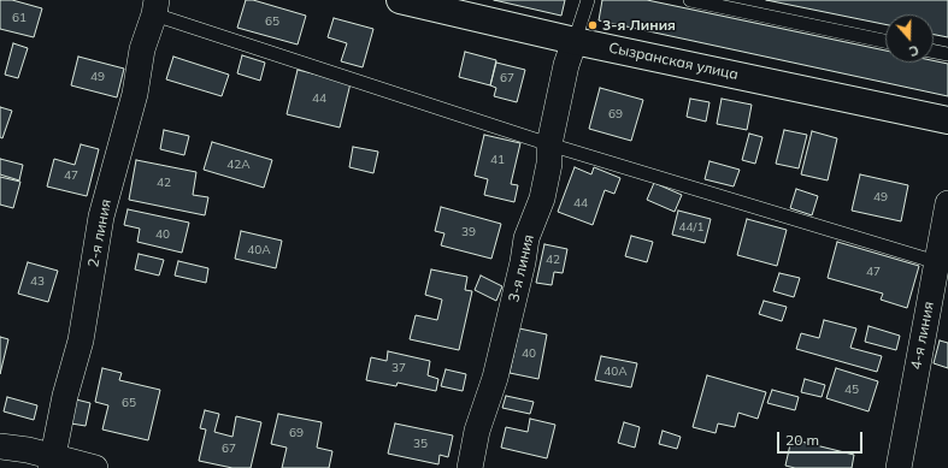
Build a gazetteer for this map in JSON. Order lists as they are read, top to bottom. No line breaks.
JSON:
{"streets":{"street":["Сызранская улица","2-я линия","3-я линия","4-я линия"]},"crossings":[["Сызранская улица","3-я линия"]],"places":["3-я Линия"],"house_numbers":["61","65","49","67","44","69","41","42А","47","42","49","44","44/1","39","40","40А","42","47","43","40","37","40А","45","65","69","35","67"],"scale_bar":"20 m","north":"bottom"}
